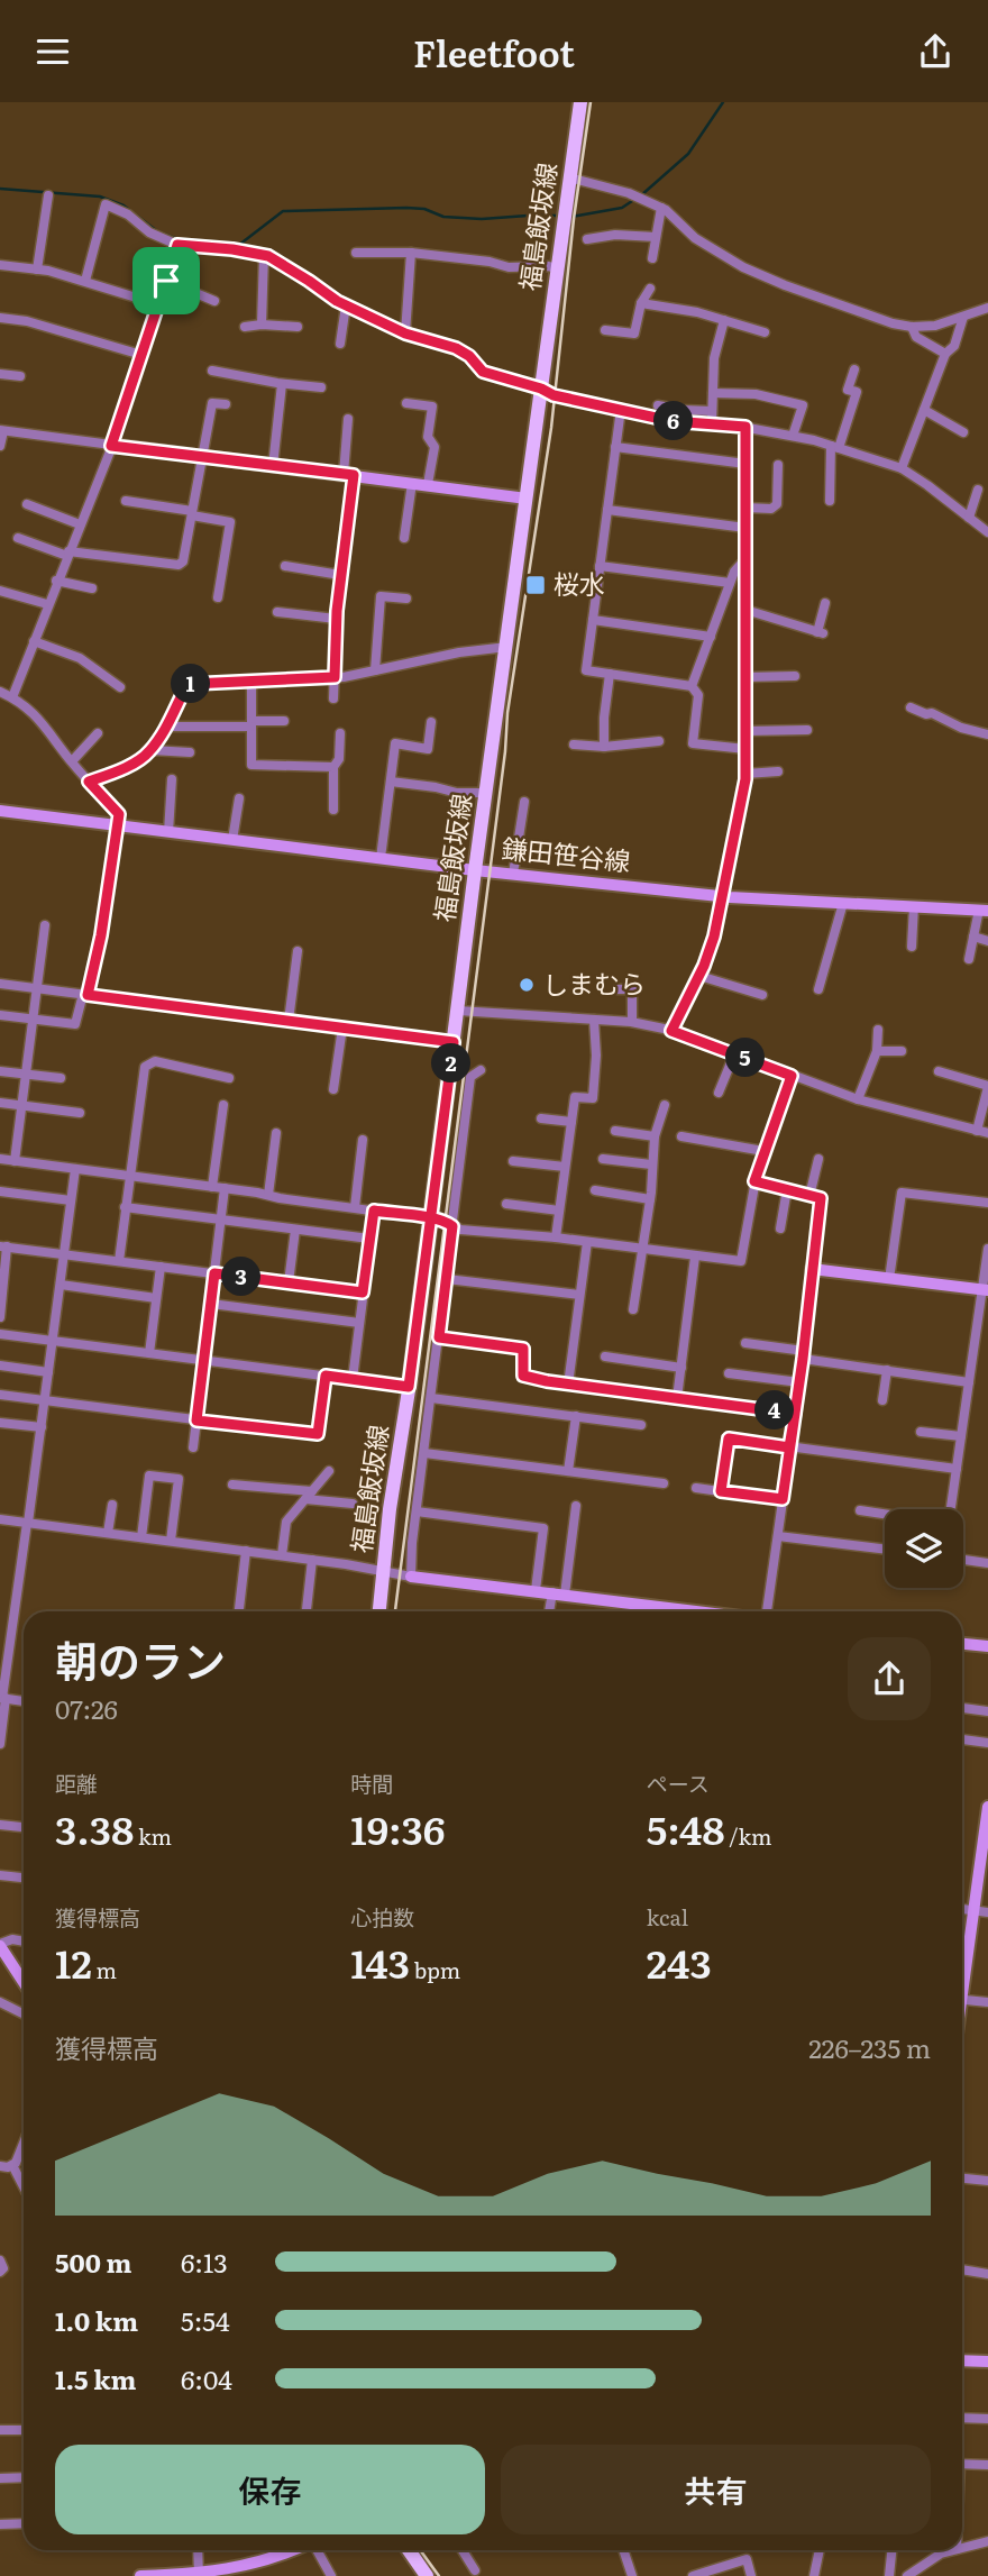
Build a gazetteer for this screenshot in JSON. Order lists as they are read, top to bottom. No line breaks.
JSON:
{"streets":{"main road":["福島飯坂線"],"street":["鎌田笹谷線"]},"crossings":[["福島飯坂線","鎌田笹谷線"]],"places":{"transit":["桜水"],"other":["しまむら"]},"page":{"header":"Fleetfoot","pins":["6","1","5","2","3","4"],"heading":["朝のラン","07:26"],"stats":[["距離","3.38 km"],["時間","19:36"],["ペース","5:48 /km"],["獲得標高","12 m"],["心拍数","143 bpm"],["kcal","243"]],"chart":["獲得標高","226–235 m"],"list":[{"name":"500 m","note":"6:13"},{"name":"1.0 km","note":"5:54"},{"name":"1.5 km","note":"6:04"}],"buttons":["保存","共有"]}}
